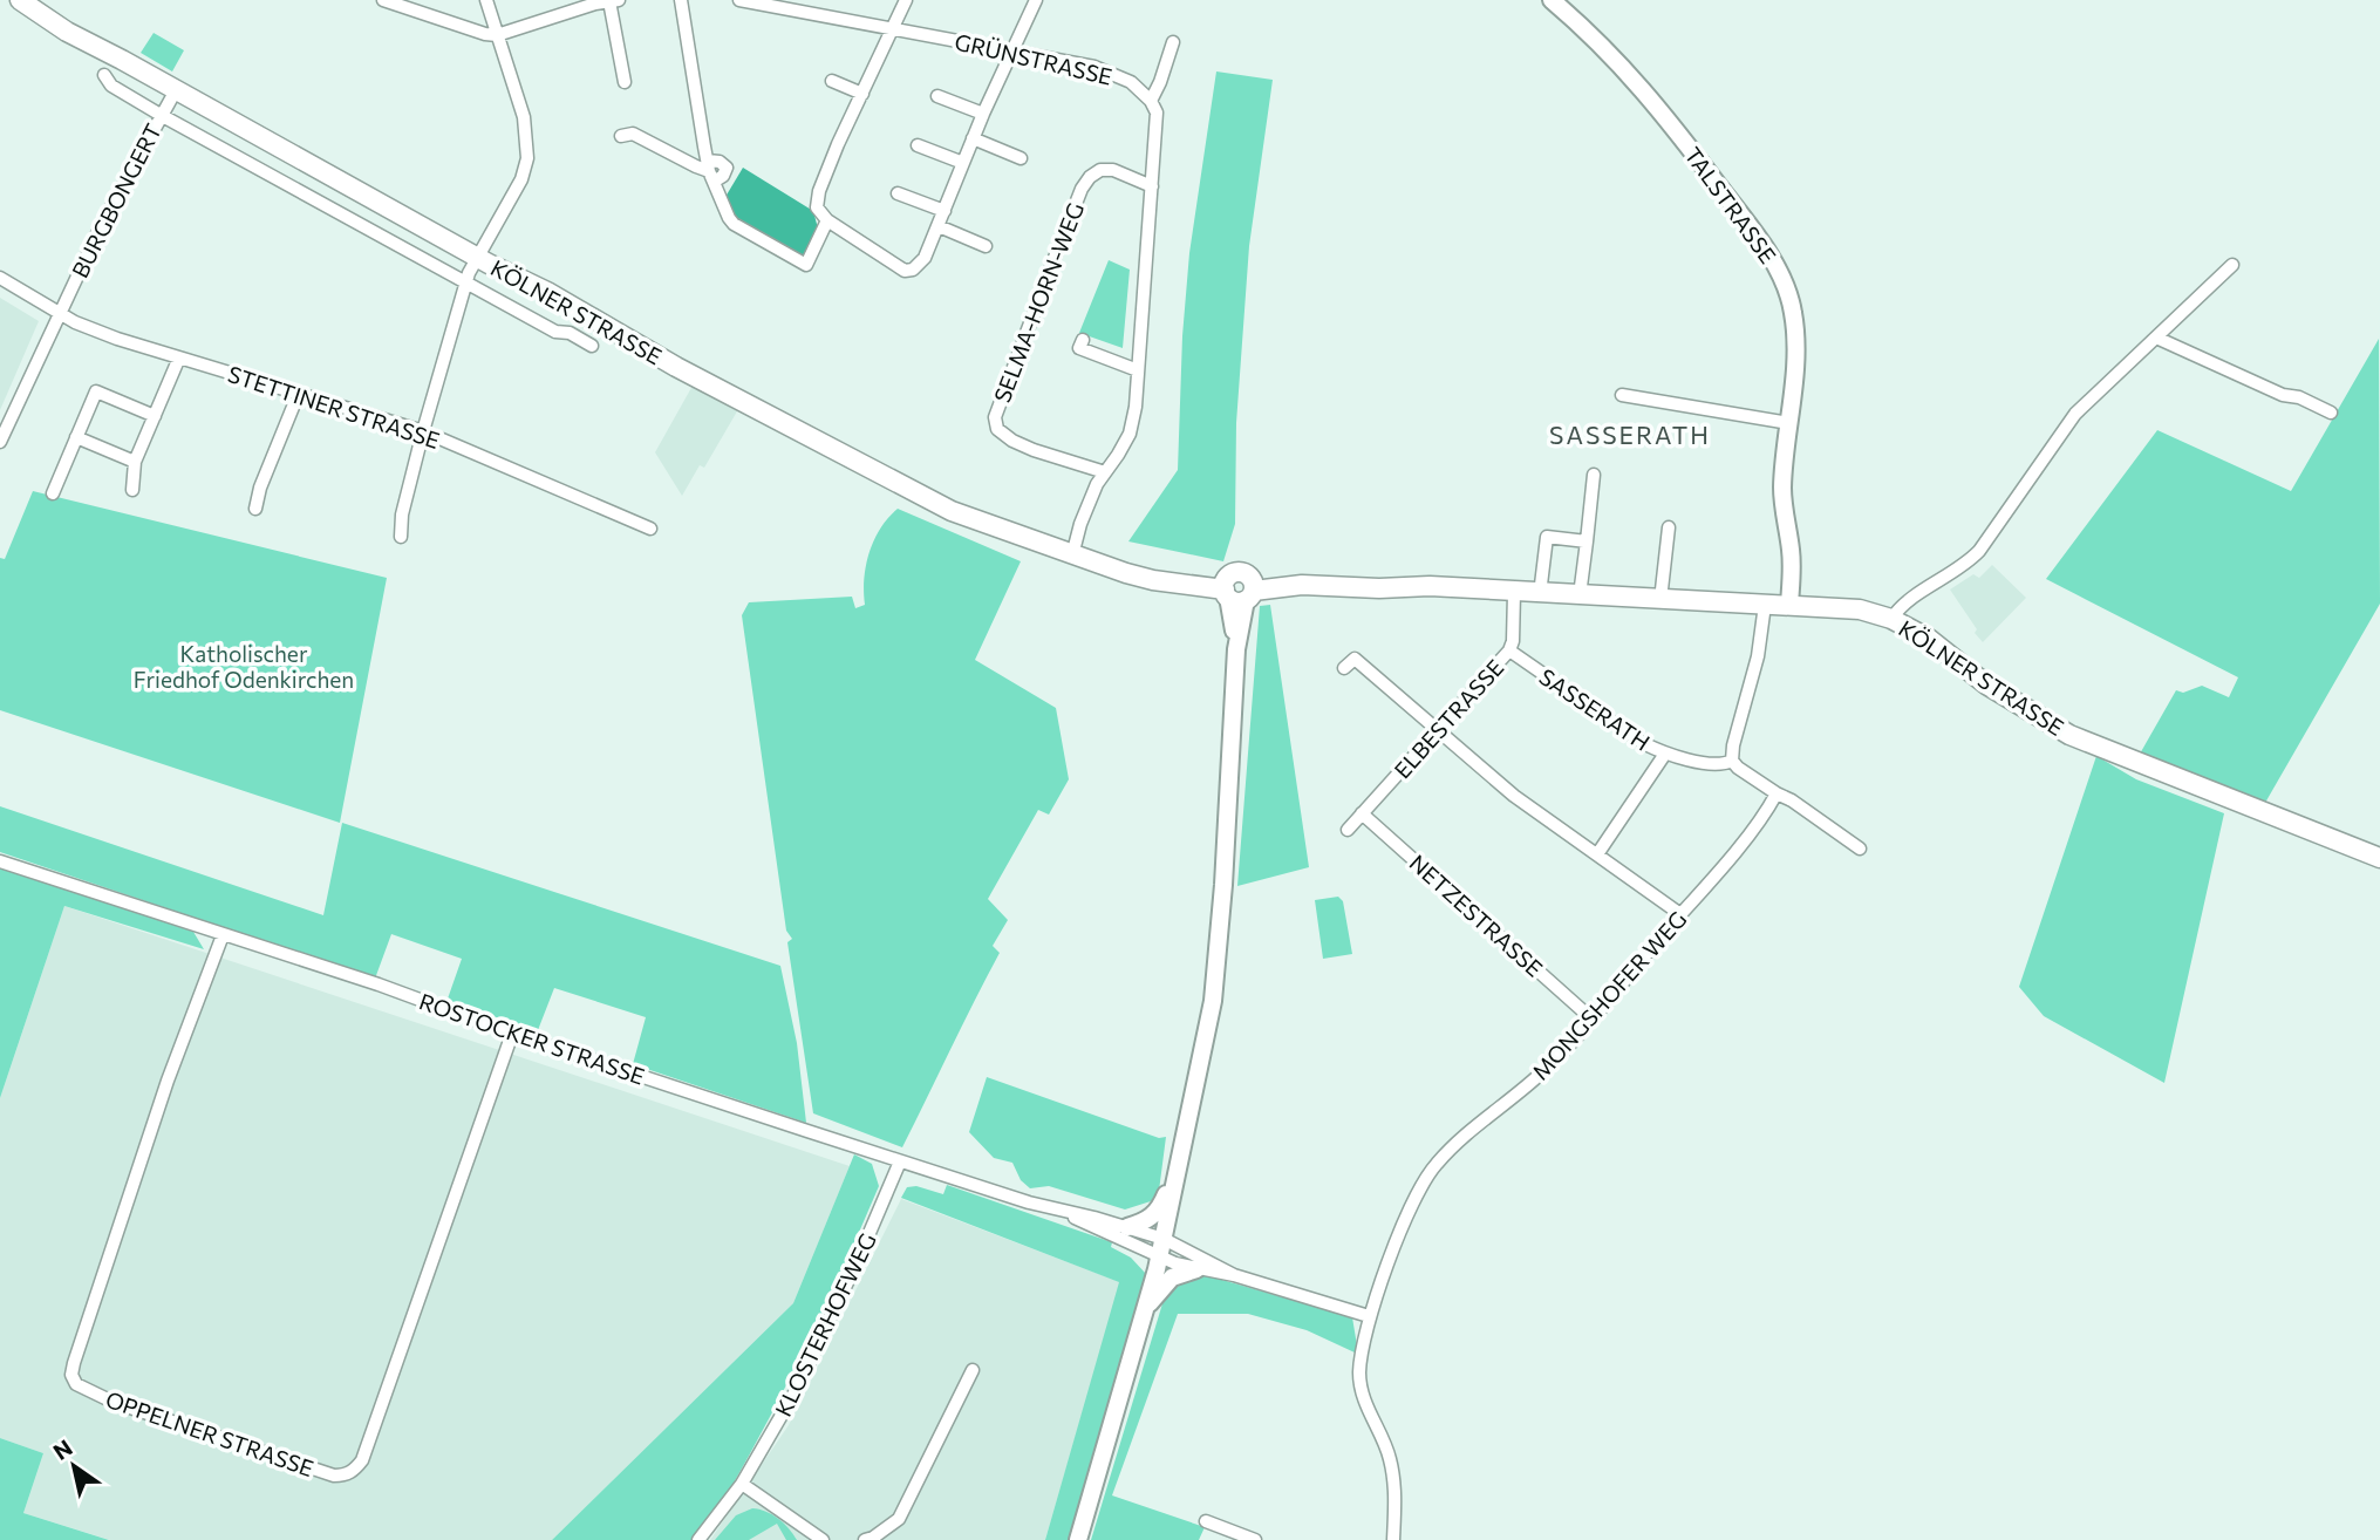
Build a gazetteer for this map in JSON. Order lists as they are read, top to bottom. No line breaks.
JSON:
{"streets":{"main road":["TALSTRASSE","KÖLNER STRASSE"],"street":["GRÜNSTRASSE","BURGBONGERT","SELMA-HORN-WEG","STETTINER STRASSE","SASSERATH","ELBESTRASSE","NETZESTRASSE","MONGSHOFER WEG","ROSTOCKER STRASSE","KLOSTERHOFWEG","OPPELNER STRASSE"]},"crossings":[["BURGBONGERT","KÖLNER STRASSE"],["BURGBONGERT","STETTINER STRASSE"],["TALSTRASSE","KÖLNER STRASSE"],["KÖLNER STRASSE","ELBESTRASSE"],["SASSERATH","ELBESTRASSE"],["ELBESTRASSE","NETZESTRASSE"],["NETZESTRASSE","MONGSHOFER WEG"],["ROSTOCKER STRASSE","KLOSTERHOFWEG"],["ROSTOCKER STRASSE","OPPELNER STRASSE"]],"districts":["SASSERATH"],"parks":["Katholischer Friedhof Odenkirchen"],"north":"top left"}
